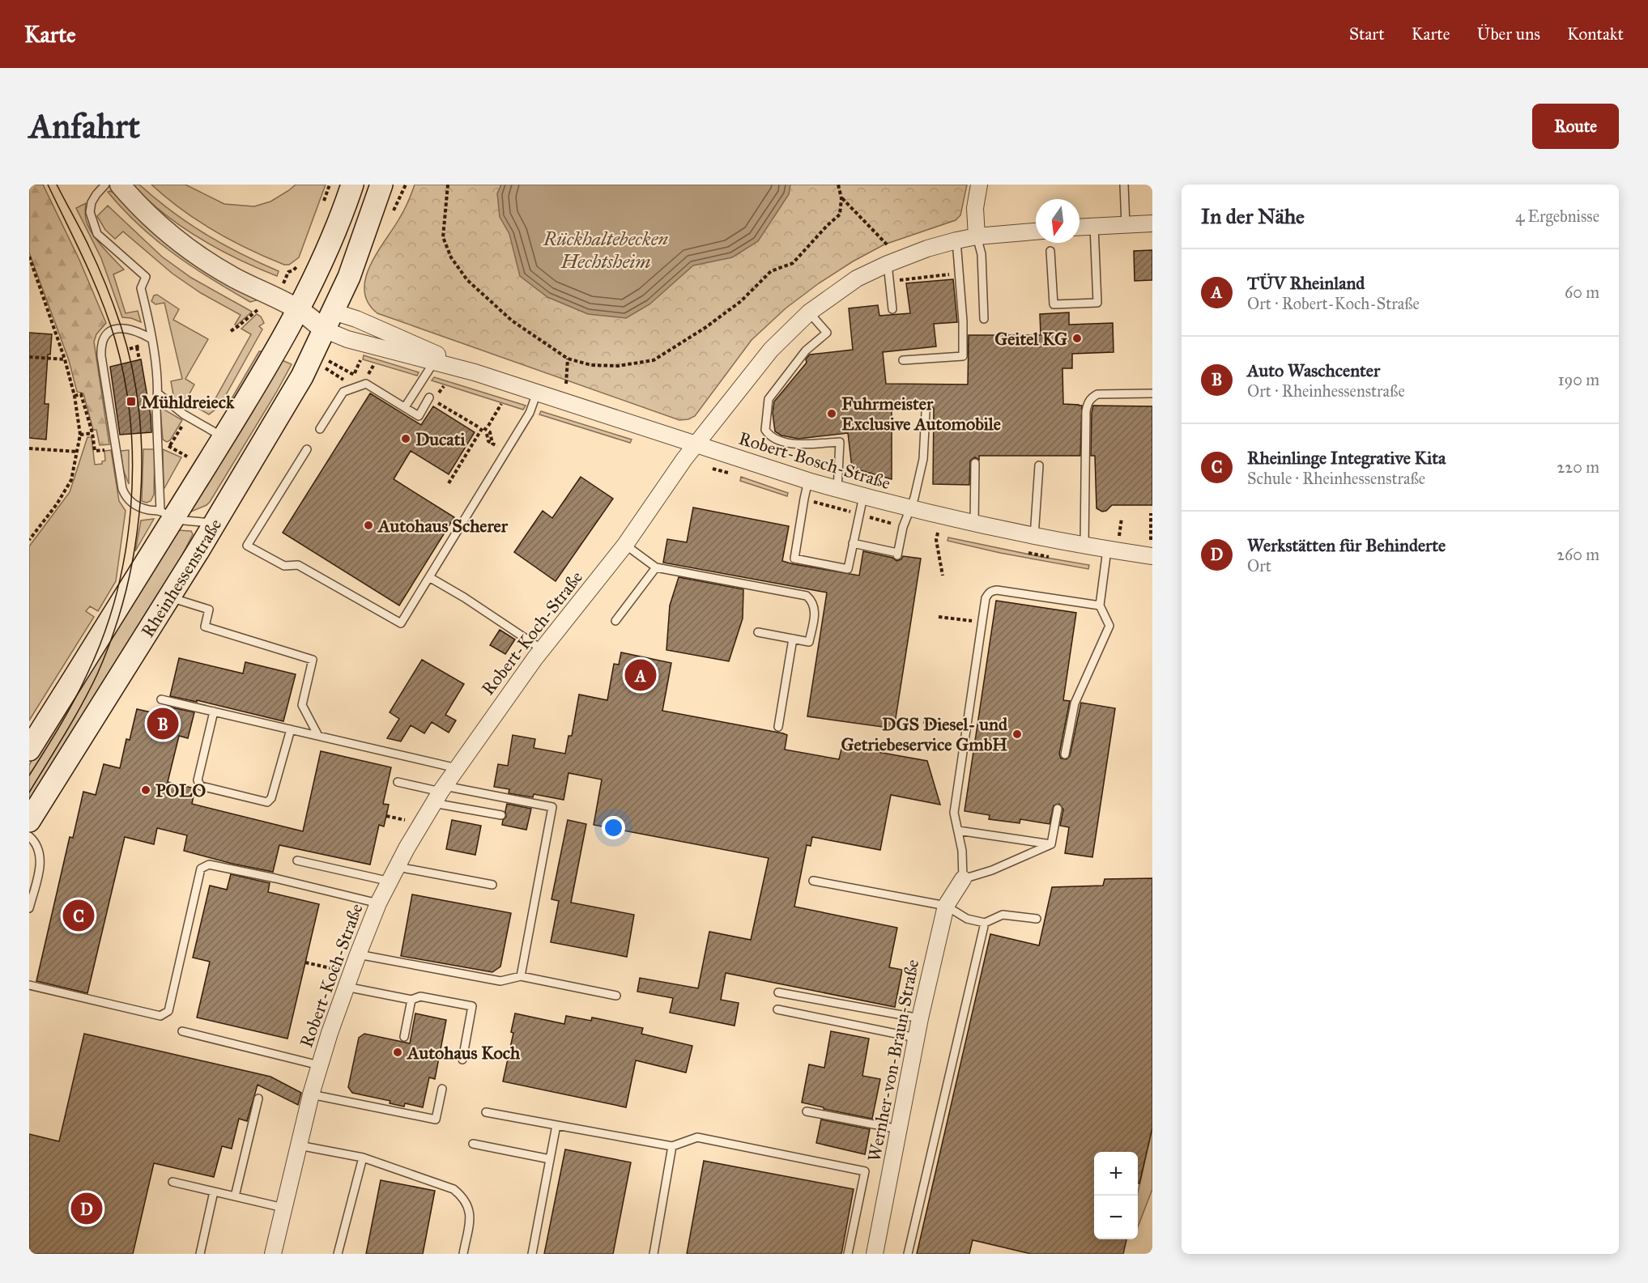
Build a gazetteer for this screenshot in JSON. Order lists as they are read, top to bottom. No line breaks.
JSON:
{"streets":{"main road":["Rheinhessenstraße"],"street":["Robert-Bosch-Straße","Robert-Koch-Straße","Wernher-von-Braun-Straße"]},"crossings":[["Robert-Bosch-Straße","Rheinhessenstraße"],["Robert-Bosch-Straße","Robert-Koch-Straße"]],"water":["Rückhaltebecken Hechtsheim"],"places":{"other":["Geitel KG","Fuhrmeister Exclusive Automobile","Ducati","Autohaus Scherer","DGS Diesel- und Getriebeservice GmbH","POLO","Autohaus Koch"],"transit":["Mühldreieck"]},"north":"bottom","page":{"header":"Karte","nav":["Start","Karte","Über uns","Kontakt"],"buttons":"Route","title":"Anfahrt","heading":["In der Nähe","4 Ergebnisse"],"list":[{"mark":"A","name":"TÜV Rheinland","note":"Ort · Robert-Koch-Straße","value":"60 m"},{"mark":"B","name":"Auto Waschcenter","note":"Ort · Rheinhessenstraße","value":"190 m"},{"mark":"C","name":"Rheinlinge Integrative Kita","note":"Schule · Rheinhessenstraße","value":"220 m"},{"mark":"D","name":"Werkstätten für Behinderte","note":"Ort","value":"260 m"}],"pins":["A","B","C","D"],"map_buttons":["+","−"]}}
